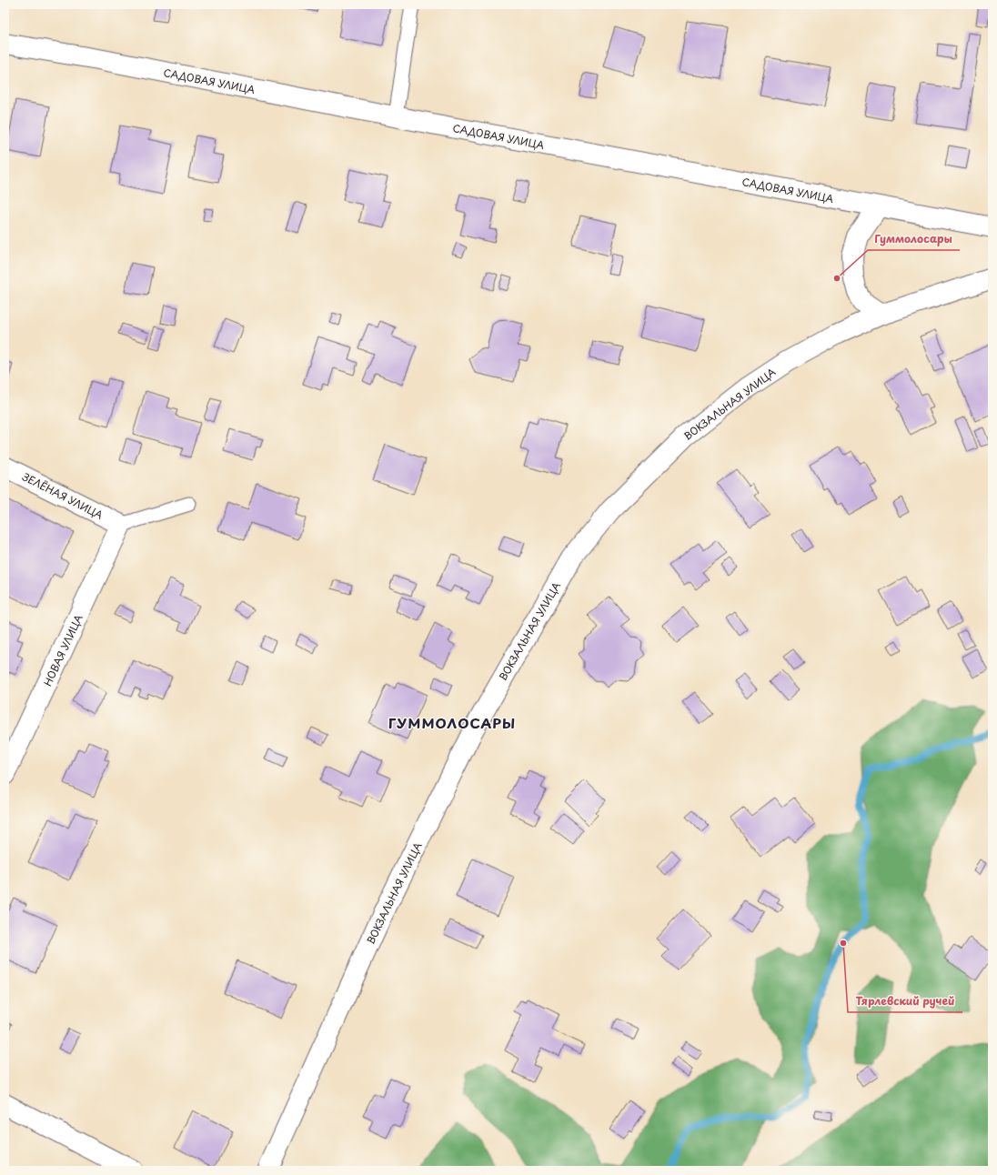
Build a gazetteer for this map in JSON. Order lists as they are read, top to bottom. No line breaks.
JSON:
{"streets":{"street":["САДОВАЯ УЛИЦА","ВОКЗАЛЬНАЯ УЛИЦА","ЗЕЛЁНАЯ УЛИЦА","НОВАЯ УЛИЦА"]},"crossings":[["ЗЕЛЁНАЯ УЛИЦА","НОВАЯ УЛИЦА"]],"districts":["ГУММОЛОСАРЫ"],"places":["Гуммолосары","Тярлевский ручей"]}
